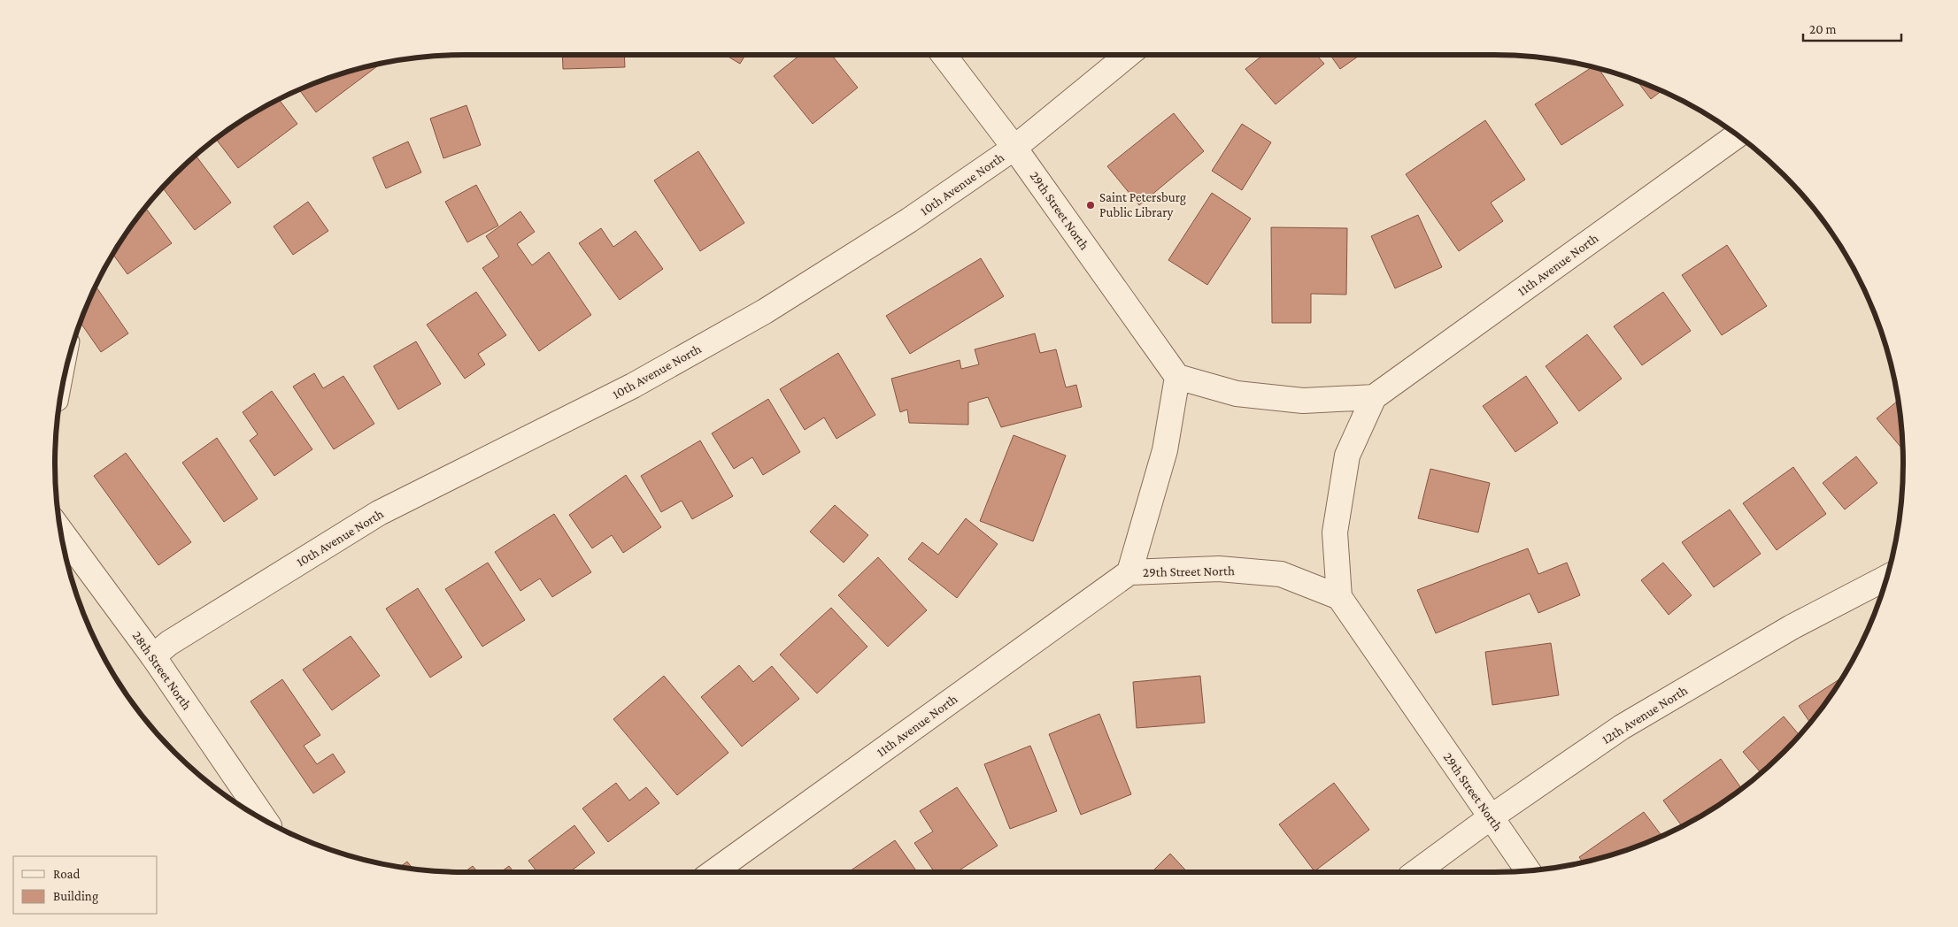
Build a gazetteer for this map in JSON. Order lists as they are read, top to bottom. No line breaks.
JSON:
{"streets":{"street":["10th Avenue North","29th Street North","11th Avenue North","28th Street North","12th Avenue North"]},"crossings":[["10th Avenue North","29th Street North"],["10th Avenue North","28th Street North"],["29th Street North","11th Avenue North"],["29th Street North","12th Avenue North"]],"places":["Saint Petersburg Public Library"],"legend":["Road","Building"],"scale_bar":"20 m"}
